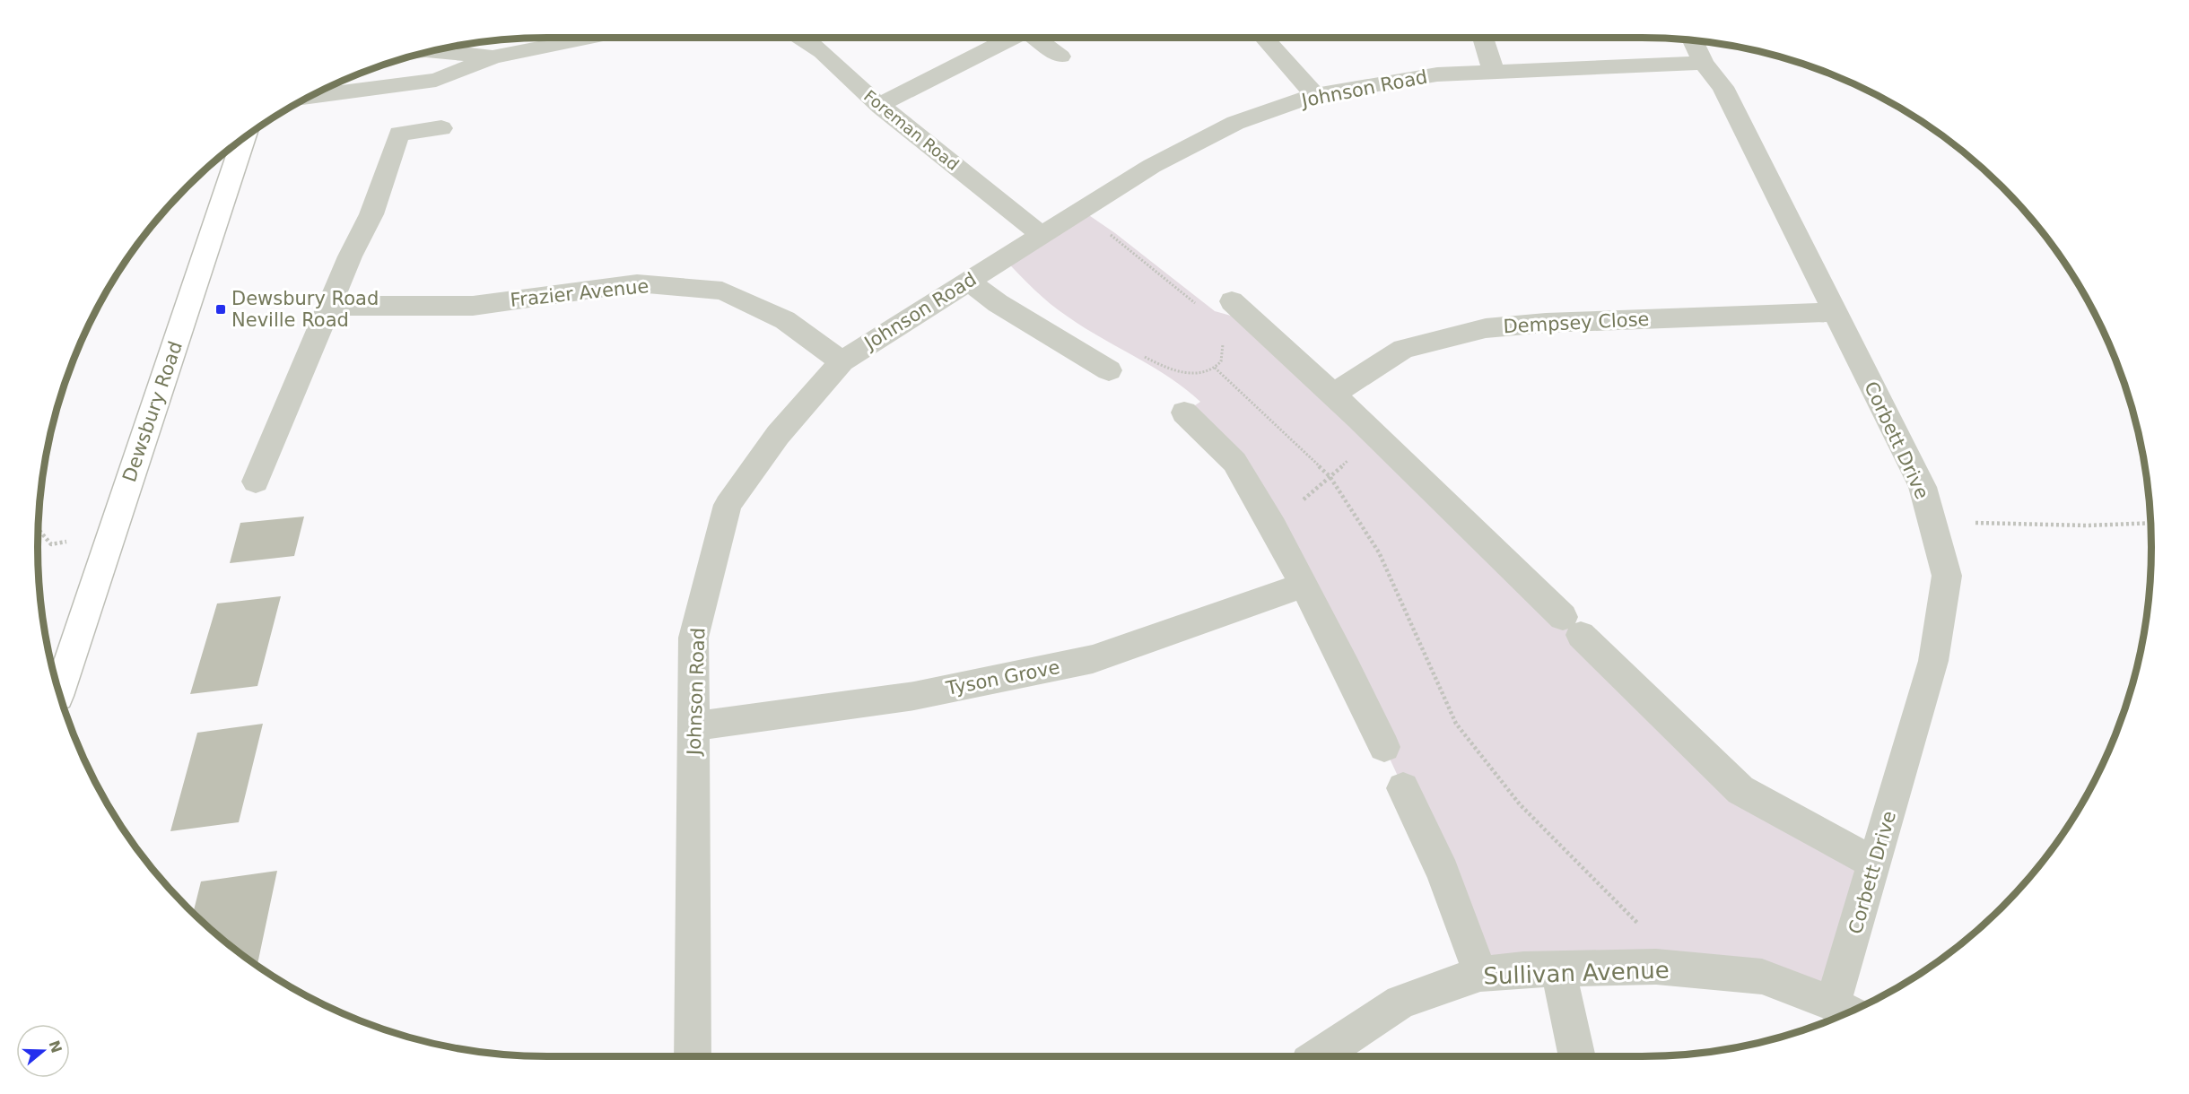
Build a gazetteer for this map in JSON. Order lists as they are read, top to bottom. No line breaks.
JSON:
{"streets":{"highway":["Dewsbury Road"],"street":["Johnson Road","Foreman Road","Frazier Avenue","Dempsey Close","Corbett Drive","Tyson Grove","Sullivan Avenue"]},"crossings":[["Johnson Road","Foreman Road"],["Johnson Road","Frazier Avenue"],["Johnson Road","Corbett Drive"],["Johnson Road","Tyson Grove"],["Dempsey Close","Corbett Drive"],["Corbett Drive","Sullivan Avenue"]],"places":{"transit":["Dewsbury Road Neville Road"]},"north":"right"}
